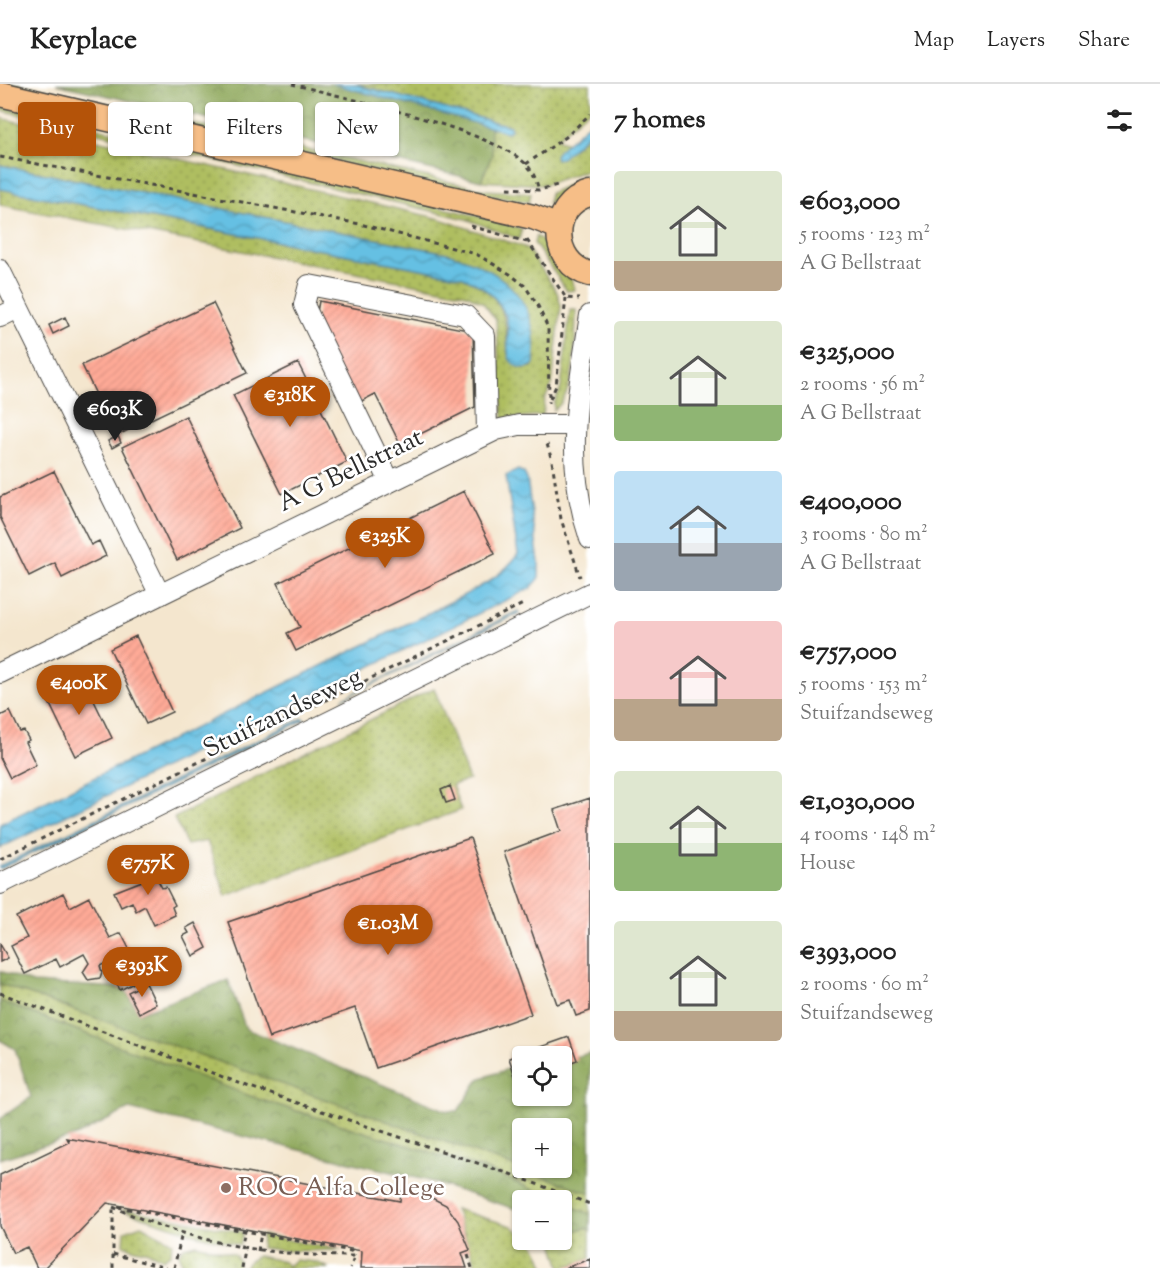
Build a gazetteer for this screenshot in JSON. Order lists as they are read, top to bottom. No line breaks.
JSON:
{"streets":{"street":["A G Bellstraat","Stuifzandseweg"]},"places":["ROC Alfa College"],"page":{"header":"Keyplace","nav":["Map","Layers","Share"],"heading":"7 homes","chip":["Buy","Rent","Filters","New"],"list":[{"name":"€603,000","note":"5 rooms · 123 m² · A G Bellstraat"},{"name":"€325,000","note":"2 rooms · 56 m² · A G Bellstraat"},{"name":"€400,000","note":"3 rooms · 80 m² · A G Bellstraat"},{"name":"€757,000","note":"5 rooms · 153 m² · Stuifzandseweg"},{"name":"€1,030,000","note":"4 rooms · 148 m² · House"},{"name":"€393,000","note":"2 rooms · 60 m² · Stuifzandseweg"}],"price":["€318K","€603K","€325K","€400K","€757K","€1.03M","€393K"],"map_buttons":["+","−"]}}
